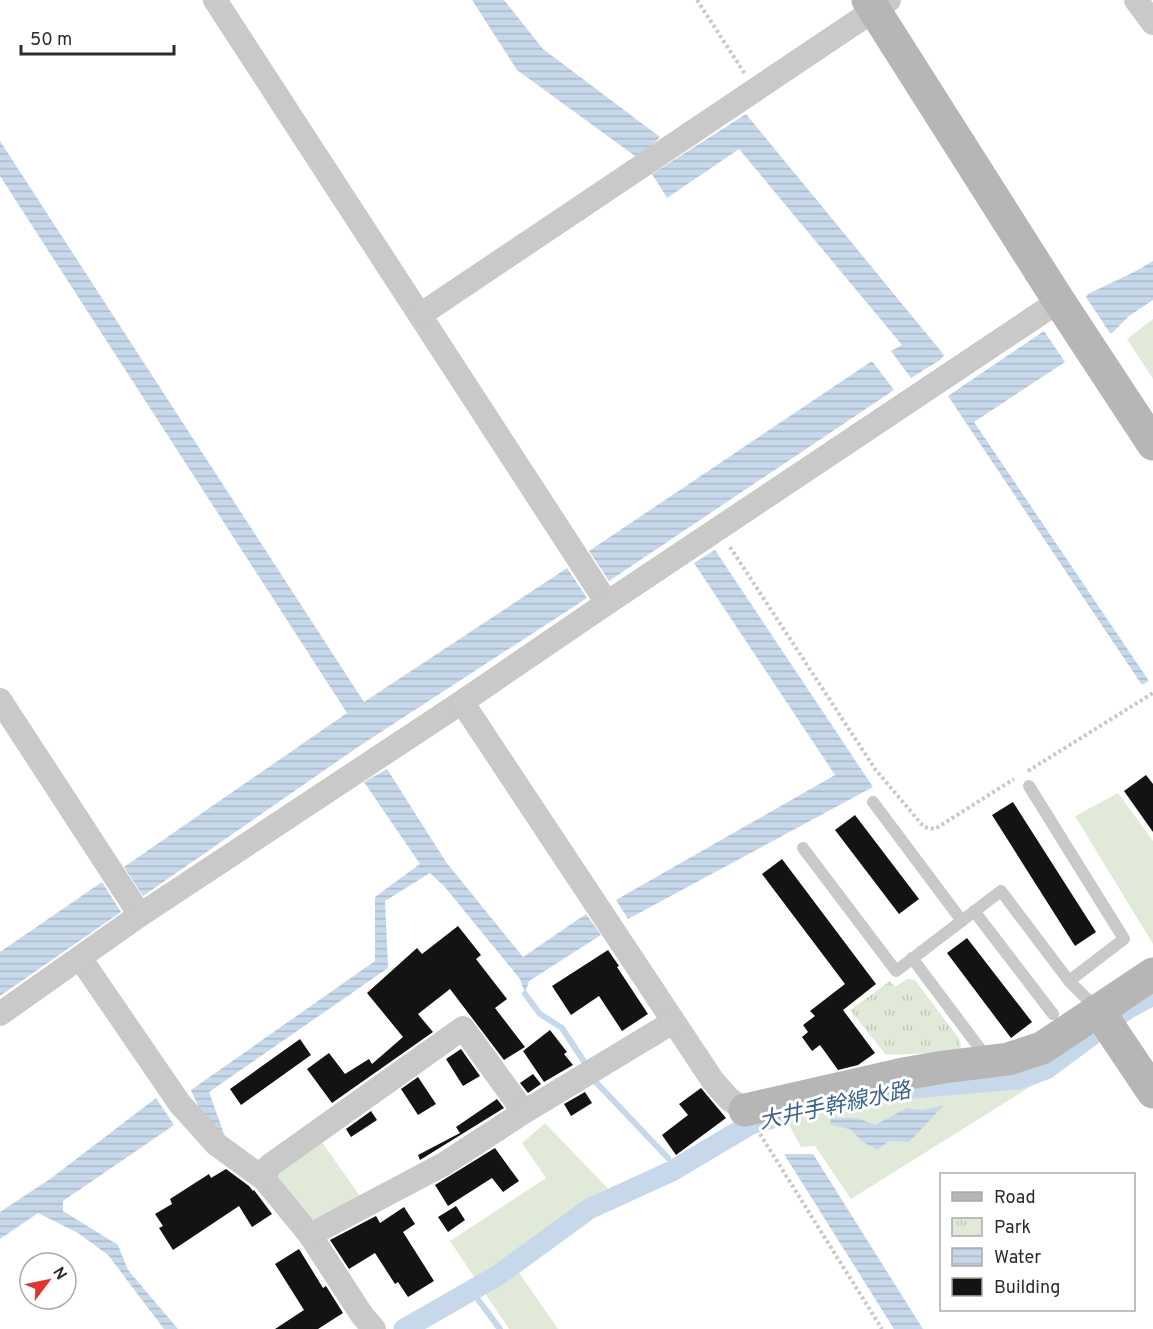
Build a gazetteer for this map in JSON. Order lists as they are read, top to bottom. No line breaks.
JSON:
{"water":["大井手幹線水路"],"legend":["Road","Park","Water","Building"],"scale_bar":"50 m","north":"top right"}
